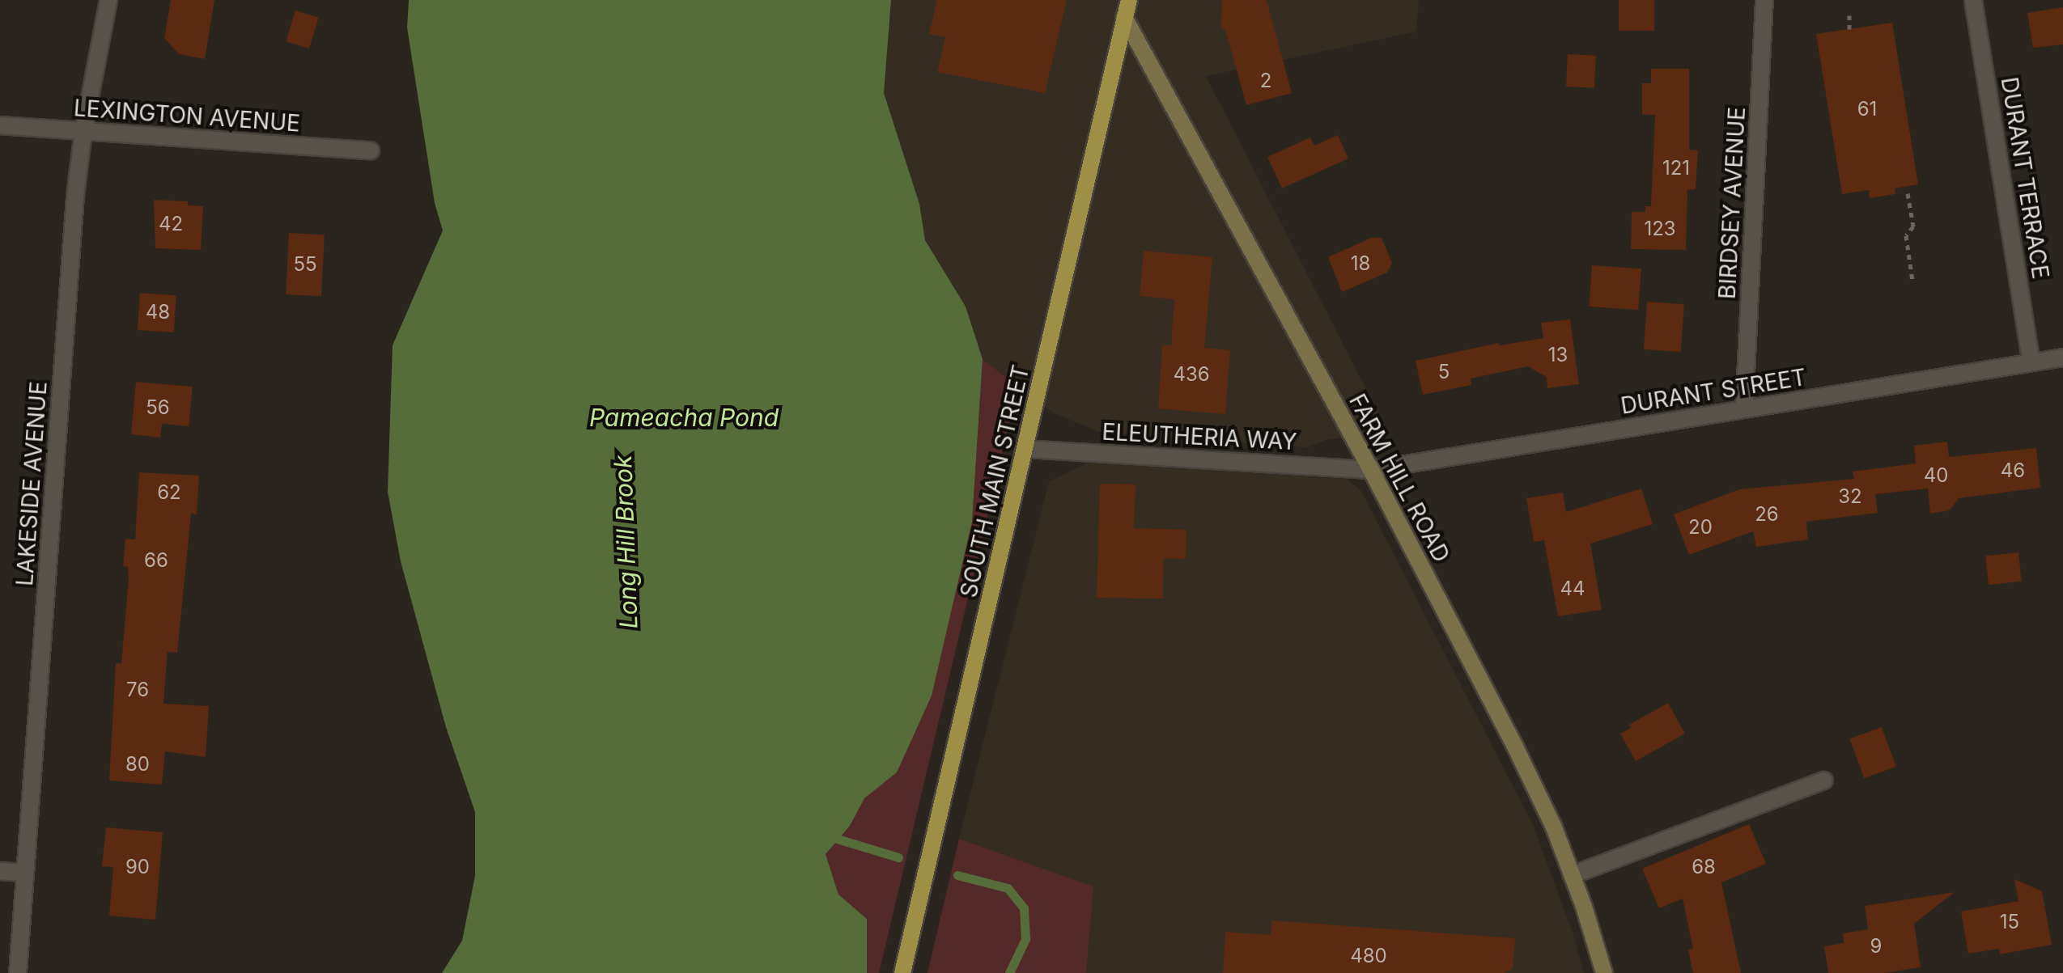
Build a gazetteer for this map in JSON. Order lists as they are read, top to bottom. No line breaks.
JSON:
{"streets":{"main road":["FARM HILL ROAD","SOUTH MAIN STREET"],"street":["LEXINGTON AVENUE","DURANT TERRACE","BIRDSEY AVENUE","DURANT STREET","ELEUTHERIA WAY","LAKESIDE AVENUE"]},"crossings":[["LEXINGTON AVENUE","LAKESIDE AVENUE"],["DURANT TERRACE","DURANT STREET"],["BIRDSEY AVENUE","DURANT STREET"],["DURANT STREET","ELEUTHERIA WAY"],["DURANT STREET","FARM HILL ROAD"],["ELEUTHERIA WAY","FARM HILL ROAD"],["ELEUTHERIA WAY","SOUTH MAIN STREET"],["FARM HILL ROAD","SOUTH MAIN STREET"]],"water":["Pameacha Pond","Long Hill Brook"],"house_numbers":["2","61","121","42","123","18","55","48","13","5","436","56","46","40","62","32","26","20","66","44","76","80","90","68","15","9","480"]}
